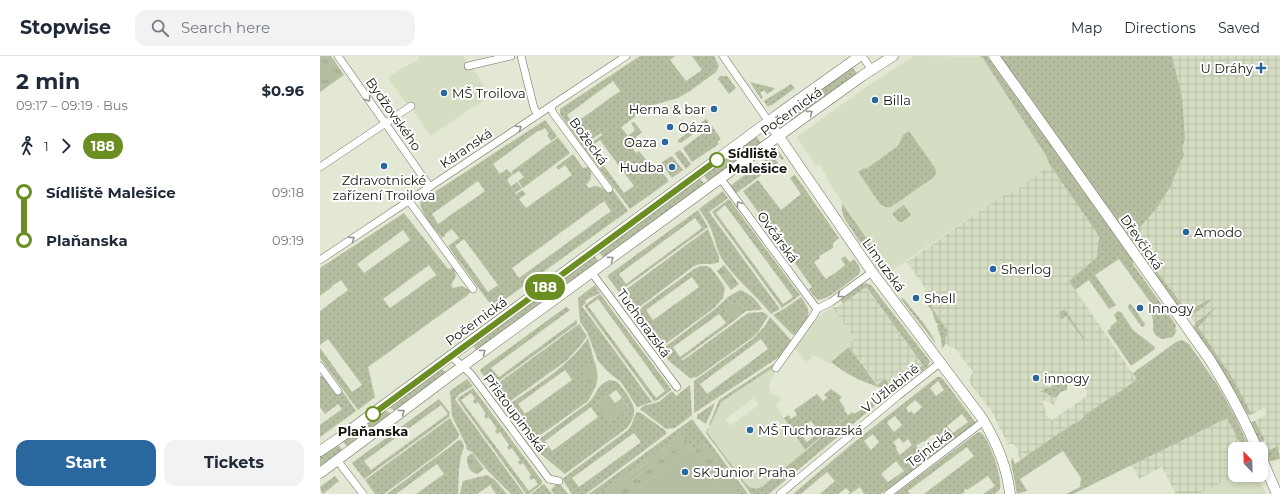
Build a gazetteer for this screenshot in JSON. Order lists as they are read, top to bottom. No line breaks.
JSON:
{"streets":{"street":["Počernická","Bydžovského","Božecká","Káranská","Ovčárská","Dřevčická","Limuzská","Tuchorazská","V Úžlabině","Přistoupimská","Tejnická"]},"crossings":[["Počernická","Ovčárská"],["Počernická","Limuzská"],["Počernická","Tuchorazská"],["Počernická","Přistoupimská"],["Bydžovského","Káranská"],["Božecká","Káranská"],["Limuzská","V Úžlabině"],["Limuzská","Tejnická"]],"one_way":["Bydžovského","Káranská","Ovčárská"],"places":{"health":["U Dráhy"],"other":["MŠ Troilova","Billa","Herna & bar","Oáza","Oaza","Sídliště Malešice","Zdravotnické zařízení Troilova","Hudba","Amodo","Sherlog","Shell","Innogy","innogy","Plaňanska","MŠ Tuchorazská","SK Junior Praha"]},"lines":["bus line 188"],"north":"top left","page":{"header":"Stopwise","search":"Search here","nav":["Map","Directions","Saved"],"heading":["2 min","09:17 – 09:19 · Bus","$0.96"],"on_map":"188","legs":["1","188"],"list":[{"name":"Sídliště Malešice","value":"09:18"},{"name":"Plaňanska","value":"09:19"}],"buttons":["Start","Tickets"]}}
